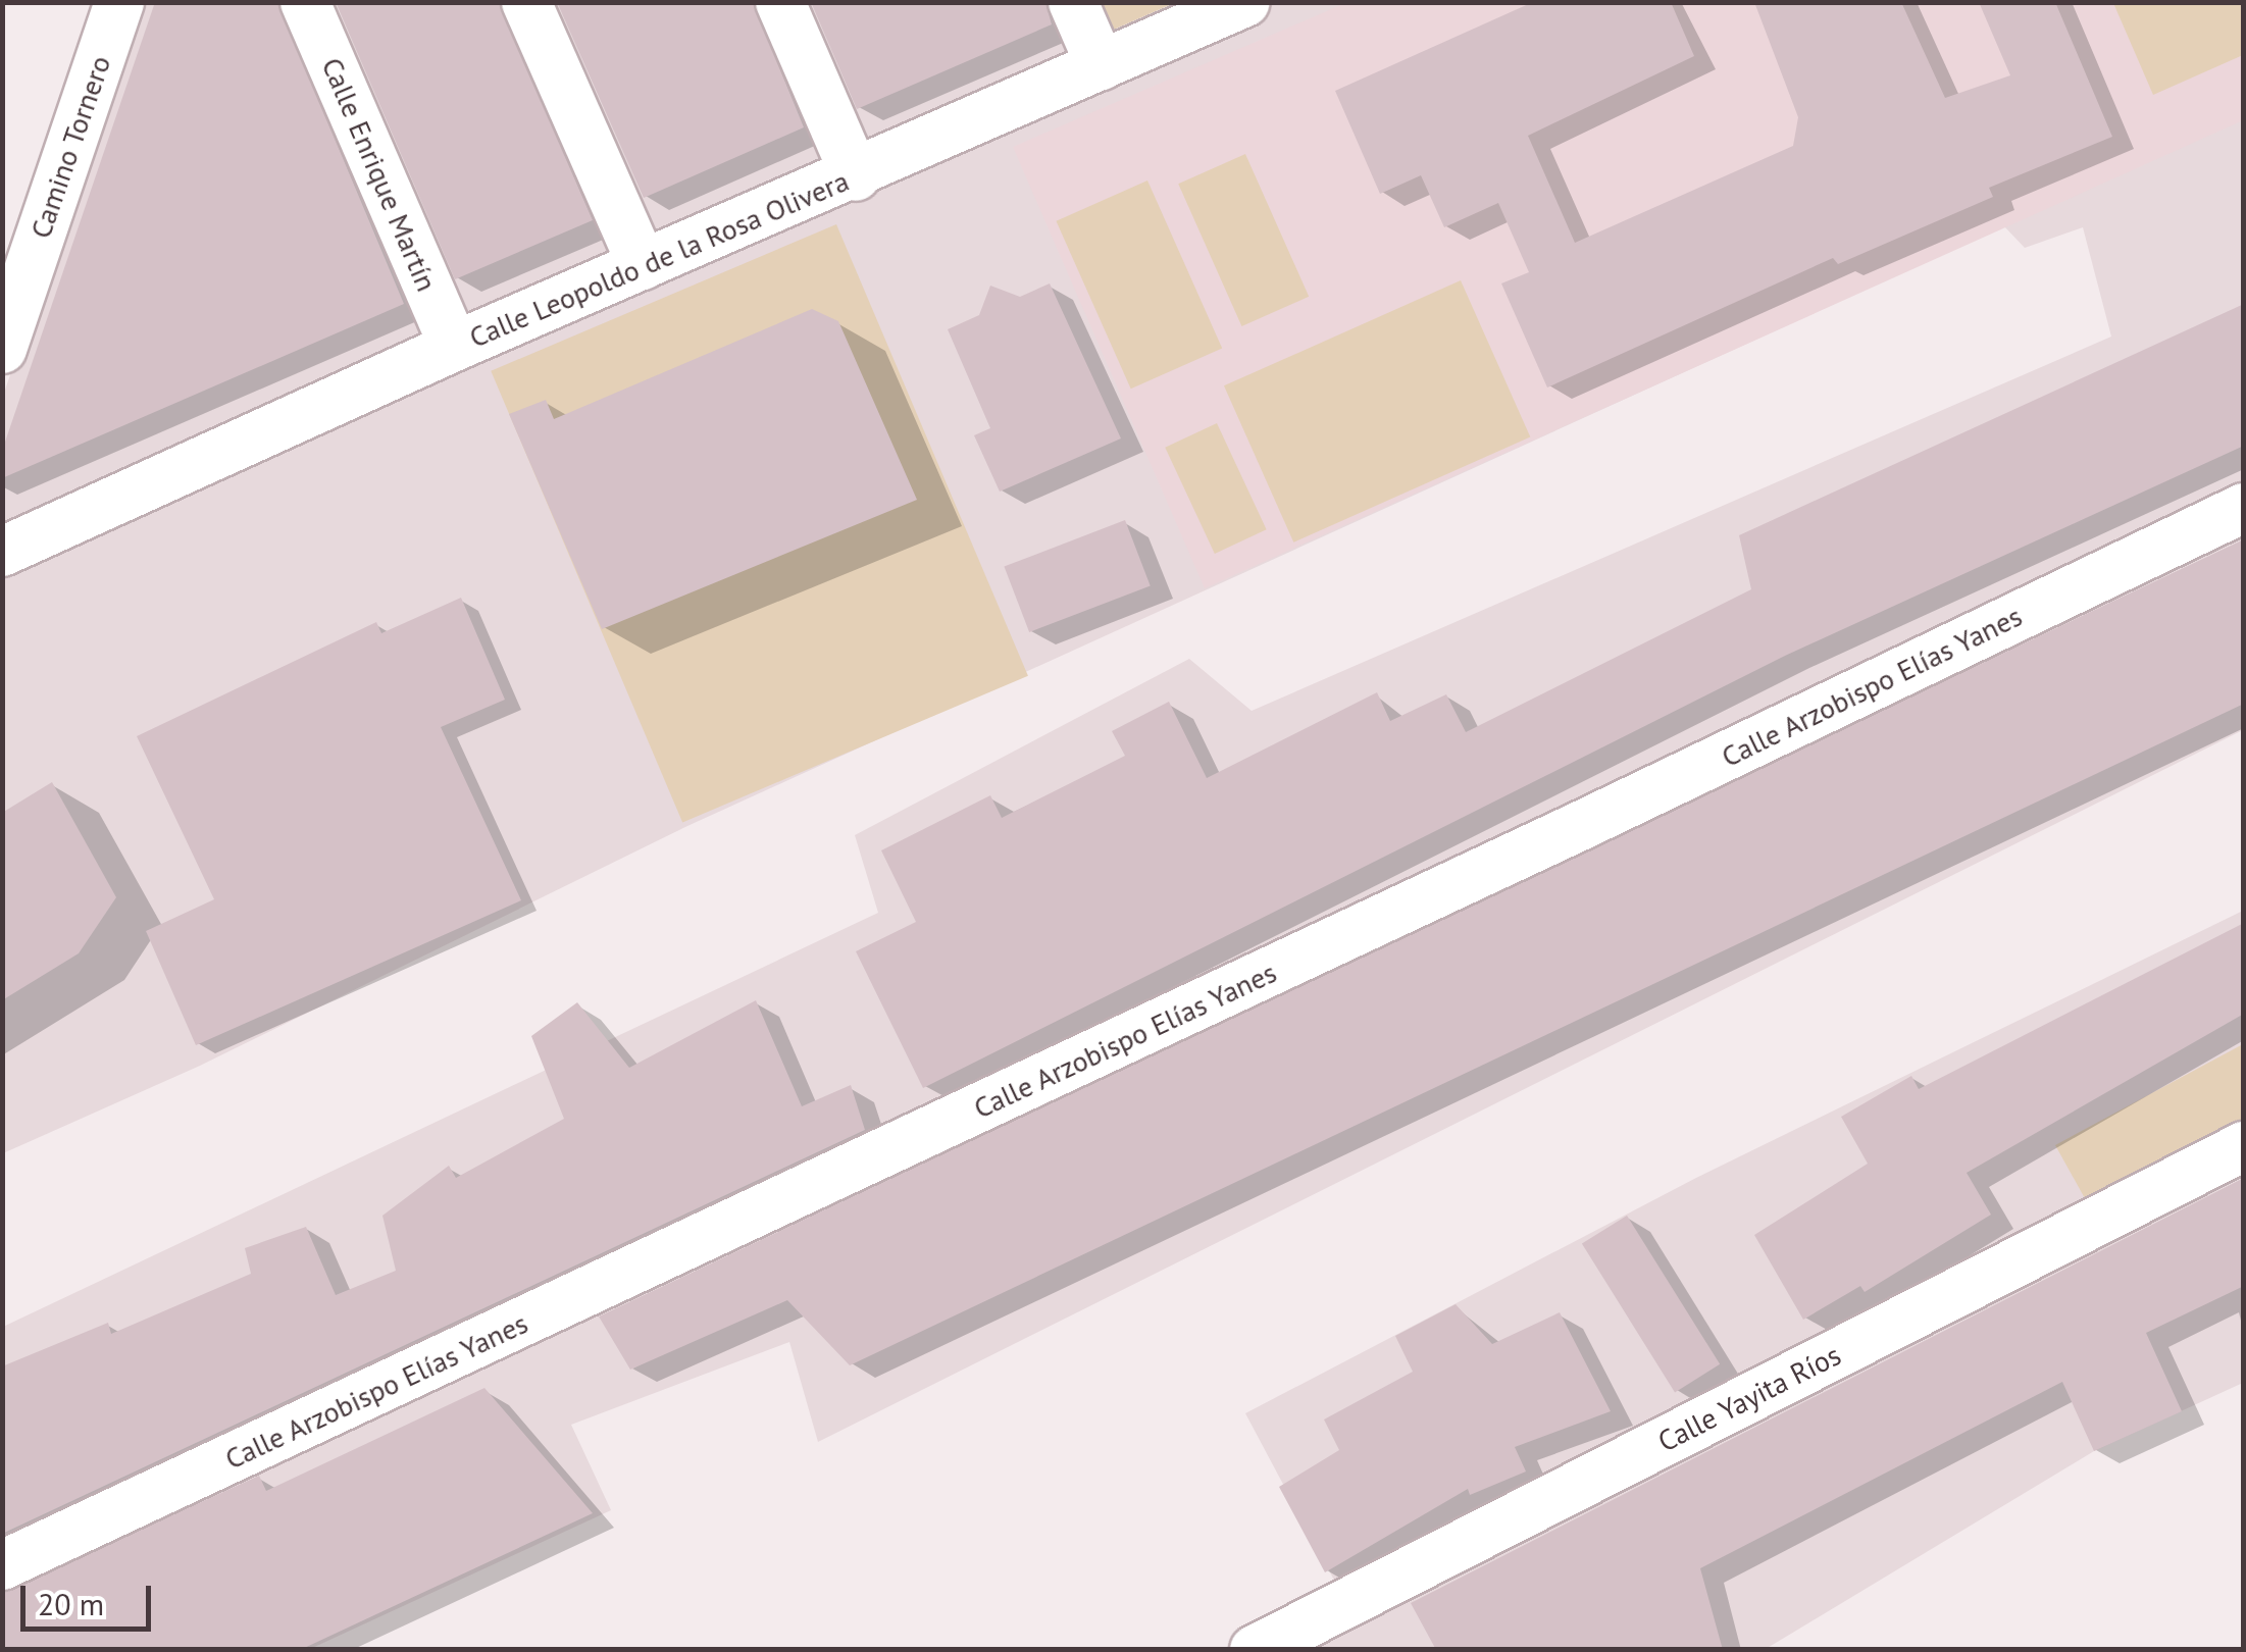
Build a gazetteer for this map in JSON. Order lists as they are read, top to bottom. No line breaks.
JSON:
{"streets":{"street":["Camino Tornero","Calle Enrique Martín","Calle Leopoldo de la Rosa Olivera","Calle Arzobispo Elías Yanes","Calle Yayita Ríos"]},"crossings":[["Calle Enrique Martín","Calle Leopoldo de la Rosa Olivera"]],"scale_bar":"20 m"}
